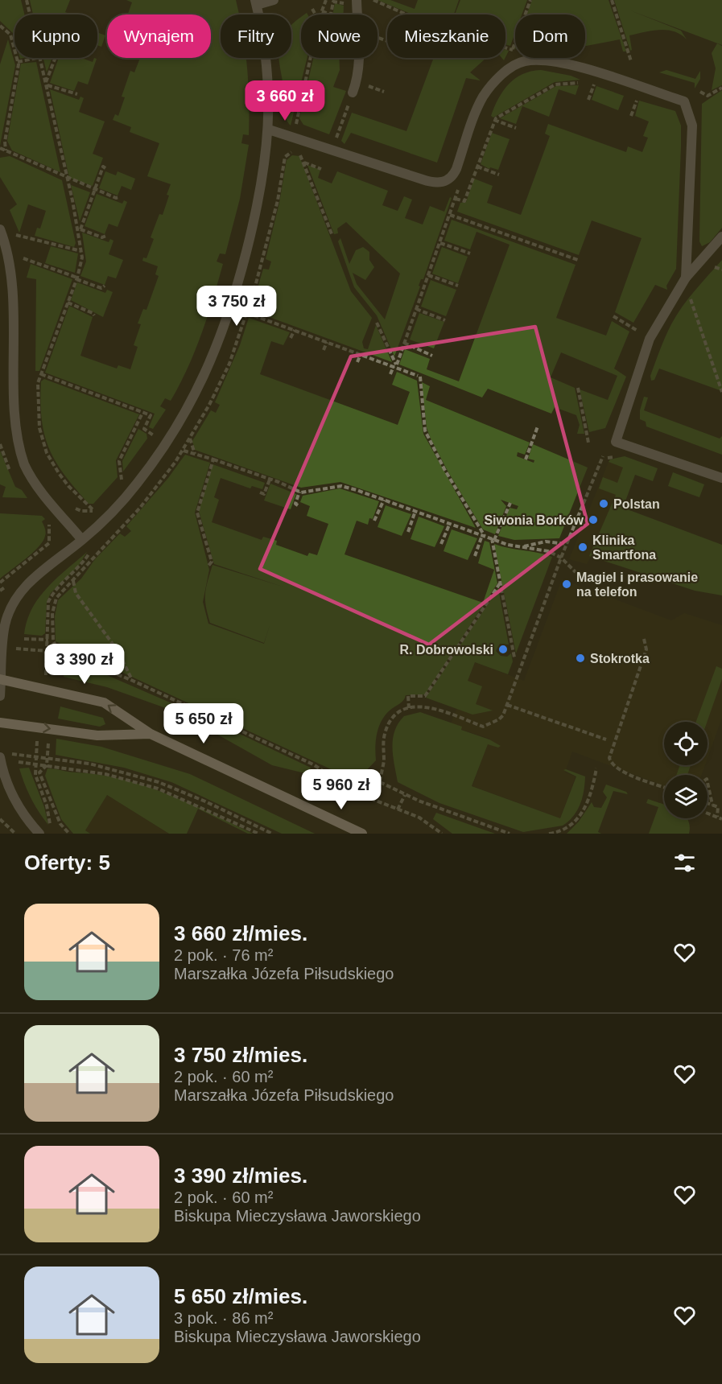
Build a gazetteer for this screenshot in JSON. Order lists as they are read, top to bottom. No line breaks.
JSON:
{"places":["Polstan","Siwonia Borków","Klinika Smartfona","Magiel i prasowanie na telefon","R. Dobrowolski","Stokrotka"],"page":{"chip":["Kupno","Wynajem","Filtry","Nowe","Mieszkanie","Dom"],"price":["3 660 zł","3 750 zł","3 390 zł","5 650 zł","5 960 zł"],"heading":"Oferty: 5","list":[{"name":"3 660 zł/mies.","note":"2 pok. · 76 m² · Marszałka Józefa Piłsudskiego"},{"name":"3 750 zł/mies.","note":"2 pok. · 60 m² · Marszałka Józefa Piłsudskiego"},{"name":"3 390 zł/mies.","note":"2 pok. · 60 m² · Biskupa Mieczysława Jaworskiego"},{"name":"5 650 zł/mies.","note":"3 pok. · 86 m² · Biskupa Mieczysława Jaworskiego"}]}}
